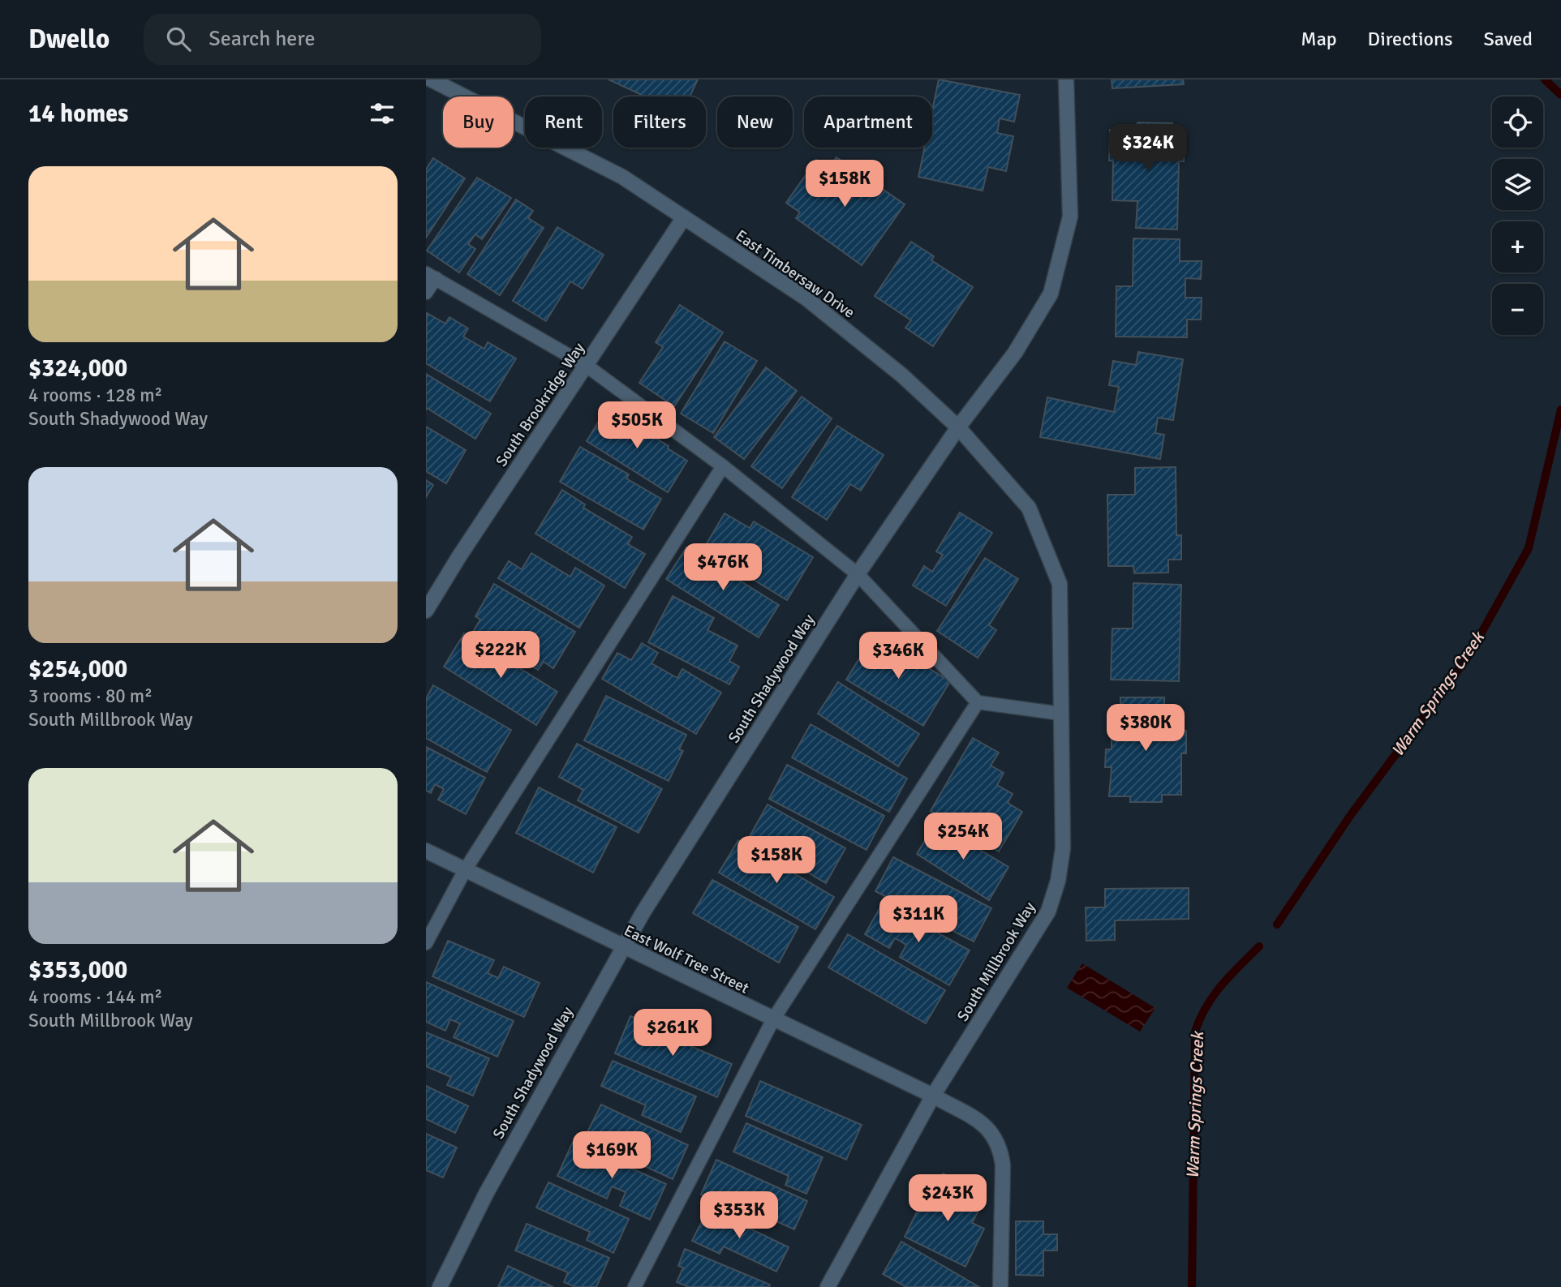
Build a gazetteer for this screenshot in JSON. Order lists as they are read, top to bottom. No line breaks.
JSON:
{"streets":{"street":["East Timbersaw Drive","South Brookridge Way","South Shadywood Way","East Wolf Tree Street","South Millbrook Way"]},"crossings":[["East Timbersaw Drive","South Brookridge Way"],["East Timbersaw Drive","South Shadywood Way"],["East Timbersaw Drive","South Millbrook Way"],["South Shadywood Way","East Wolf Tree Street"],["East Wolf Tree Street","South Millbrook Way"]],"water":["Warm Springs Creek"],"page":{"header":"Dwello","search":"Search here","nav":["Map","Directions","Saved"],"heading":"14 homes","map_buttons":["+","−"],"chip":["Buy","Rent","Filters","New","Apartment"],"price":["$324K","$158K","$505K","$476K","$222K","$346K","$380K","$254K","$158K","$311K","$261K","$169K","$243K","$353K"],"list":[{"name":"$324,000","note":"4 rooms · 128 m² · South Shadywood Way"},{"name":"$254,000","note":"3 rooms · 80 m² · South Millbrook Way"},{"name":"$353,000","note":"4 rooms · 144 m² · South Millbrook Way"}]}}
